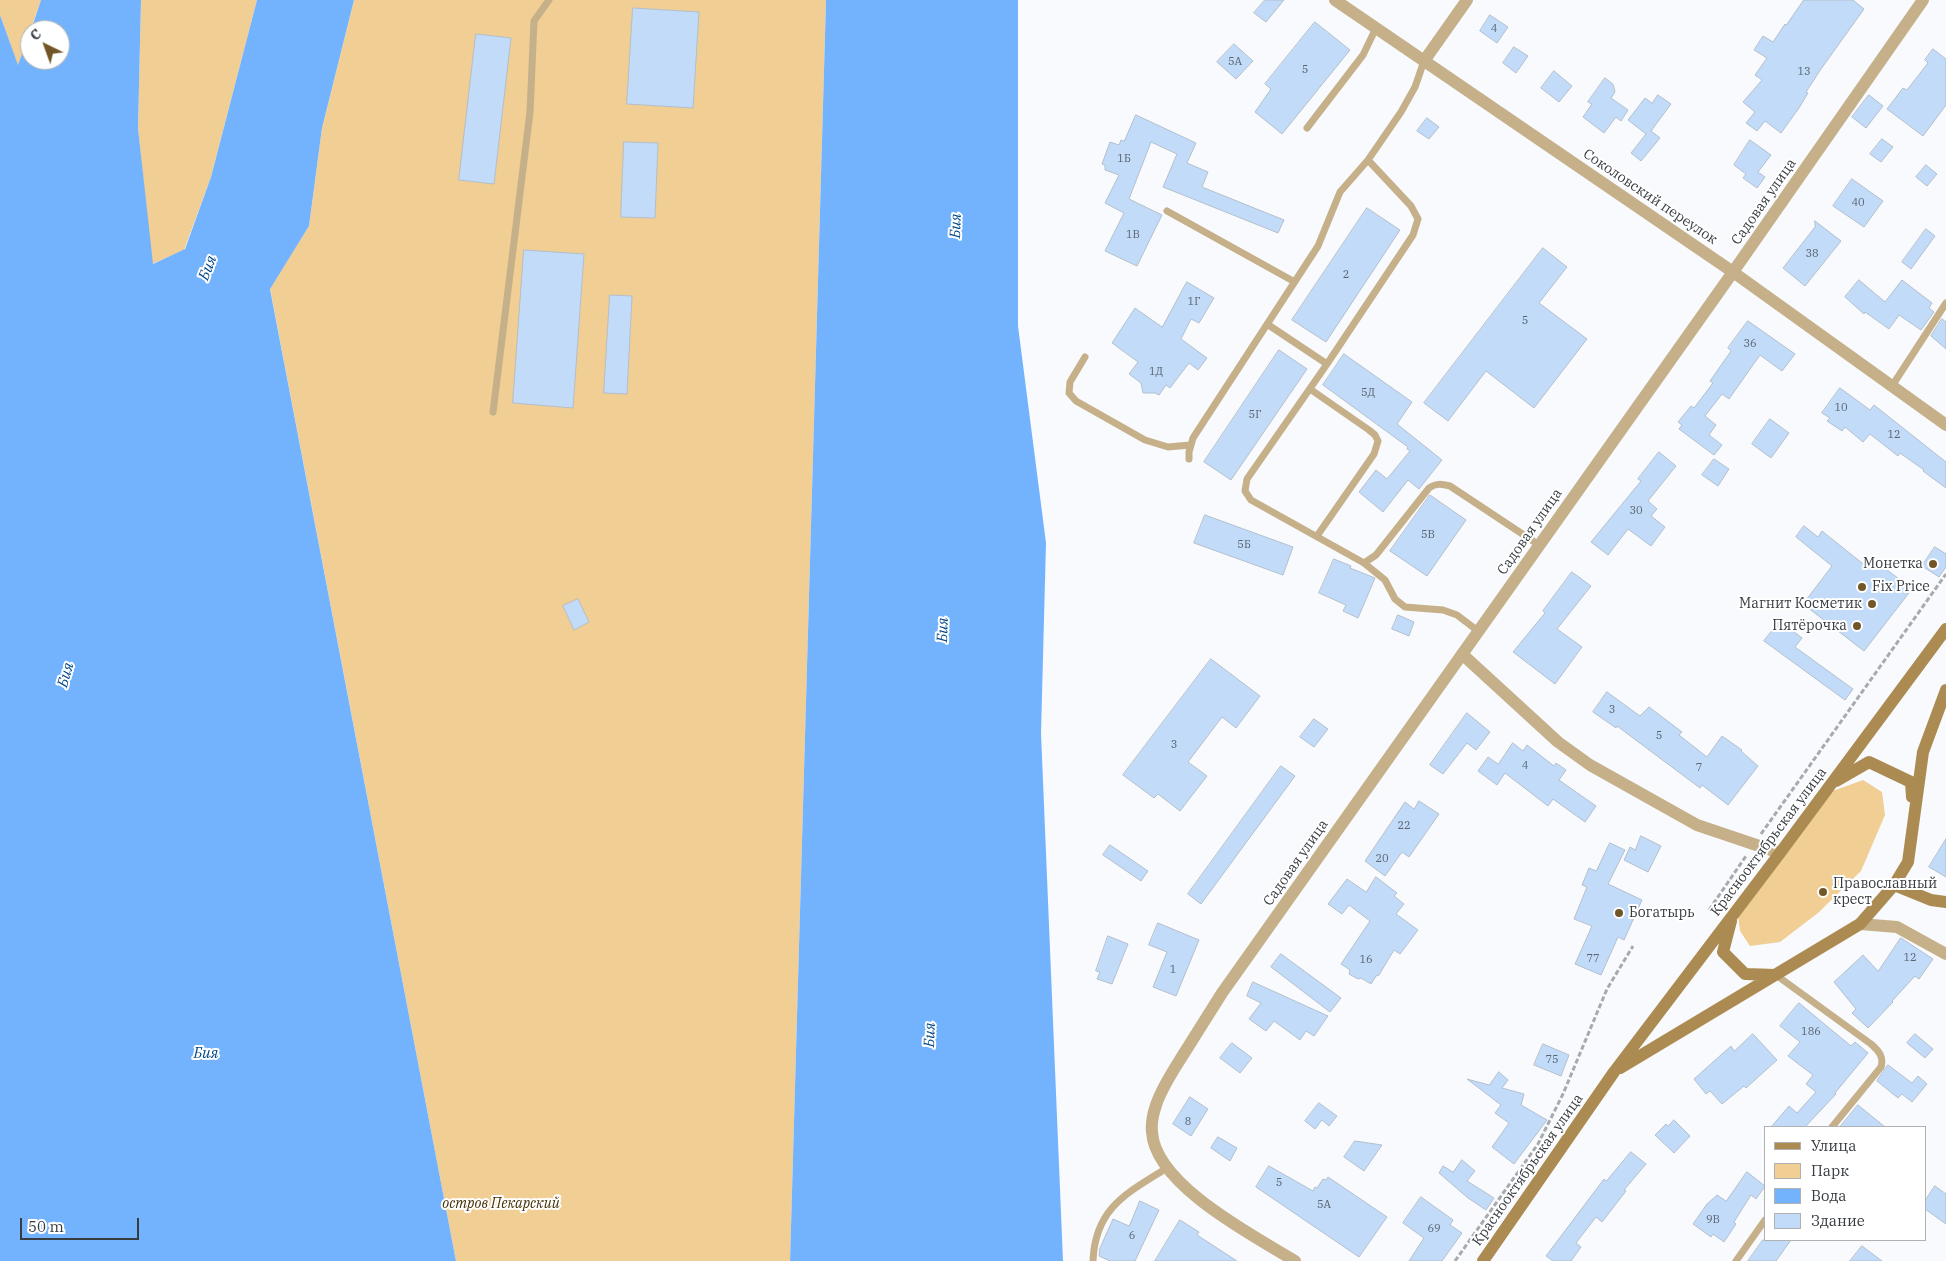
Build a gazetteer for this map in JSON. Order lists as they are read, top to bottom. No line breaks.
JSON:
{"streets":{"main road":["Краснооктябрьская улица"],"street":["Соколовский переулок","Садовая улица"]},"crossings":[["Соколовский переулок","Садовая улица"]],"water":["Бия"],"parks":["остров Пекарский"],"places":["Монетка","Fix Price","Магнит Косметик","Пятёрочка","Православный крест","Богатырь"],"house_numbers":["4","5А","5","13","1Б","40","1В","38","2","1Г","5","36","1Д","5Д","10","5Г","12","30","5В","5Б","3","5","3","4","7","22","20","12","77","16","1","186","75","8","5","5А","9В","69","6"],"legend":["Улица","Парк","Вода","Здание"],"scale_bar":"50 m","north":"top left"}
